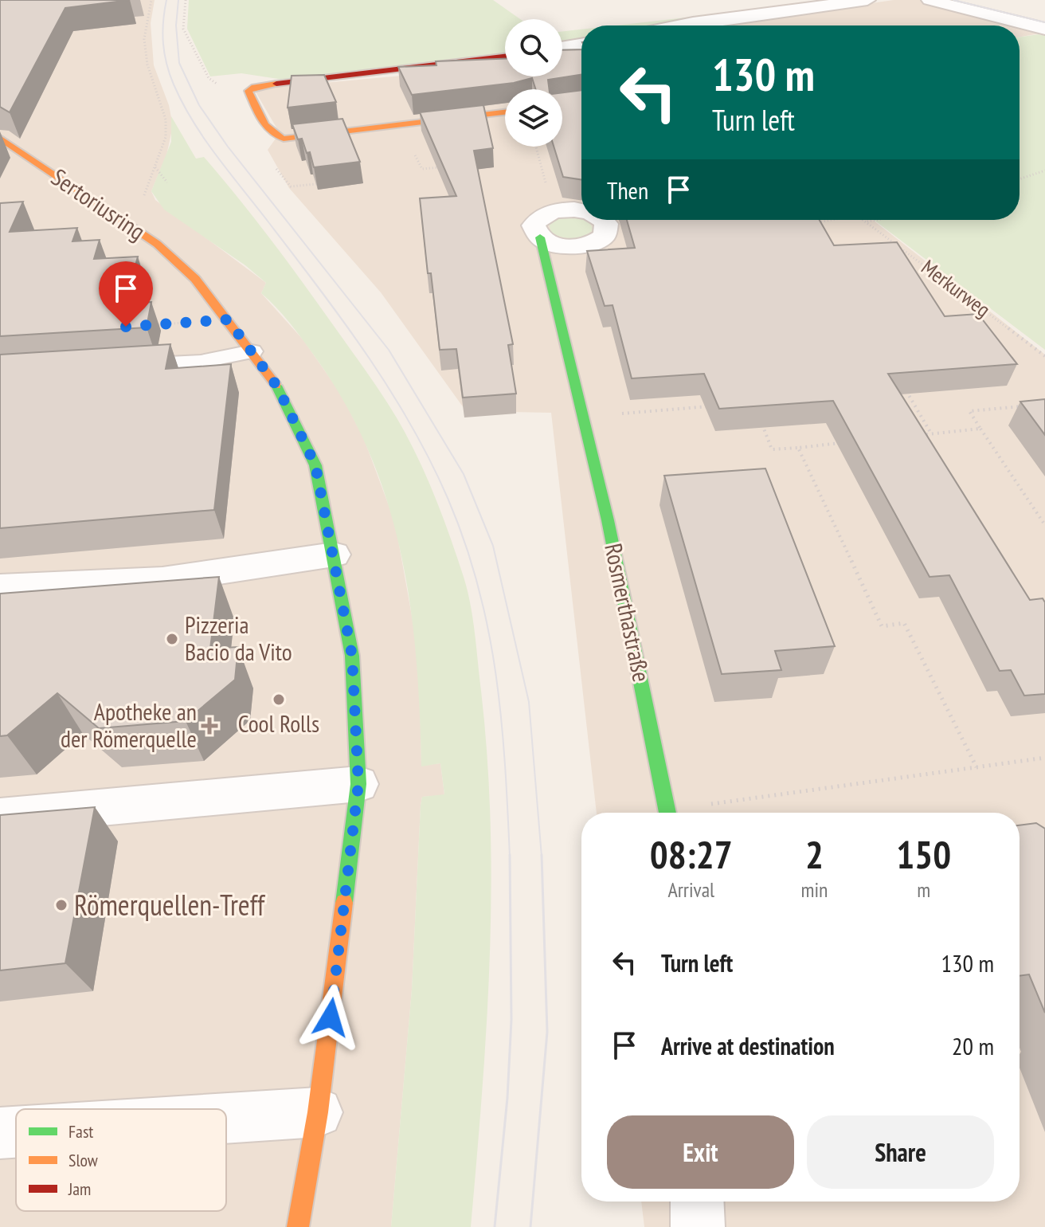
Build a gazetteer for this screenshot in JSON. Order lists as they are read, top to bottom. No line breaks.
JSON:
{"streets":{"street":["Sertoriusring","Rosmerthastraße"],"path":["Merkurweg"]},"places":{"other":["Pizzeria Bacio da Vito","Cool Rolls","Römerquellen-Treff"],"health":["Apotheke an der Römerquelle"]},"legend":["Fast","Slow","Jam"],"page":{"turn":["130 m","Turn left"],"then":"Then","eta":["08:27","Arrival","2","min","150","m"],"list":[{"name":"Turn left","value":"130 m"},{"name":"Arrive at destination","value":"20 m"}],"buttons":["Exit","Share"]}}
